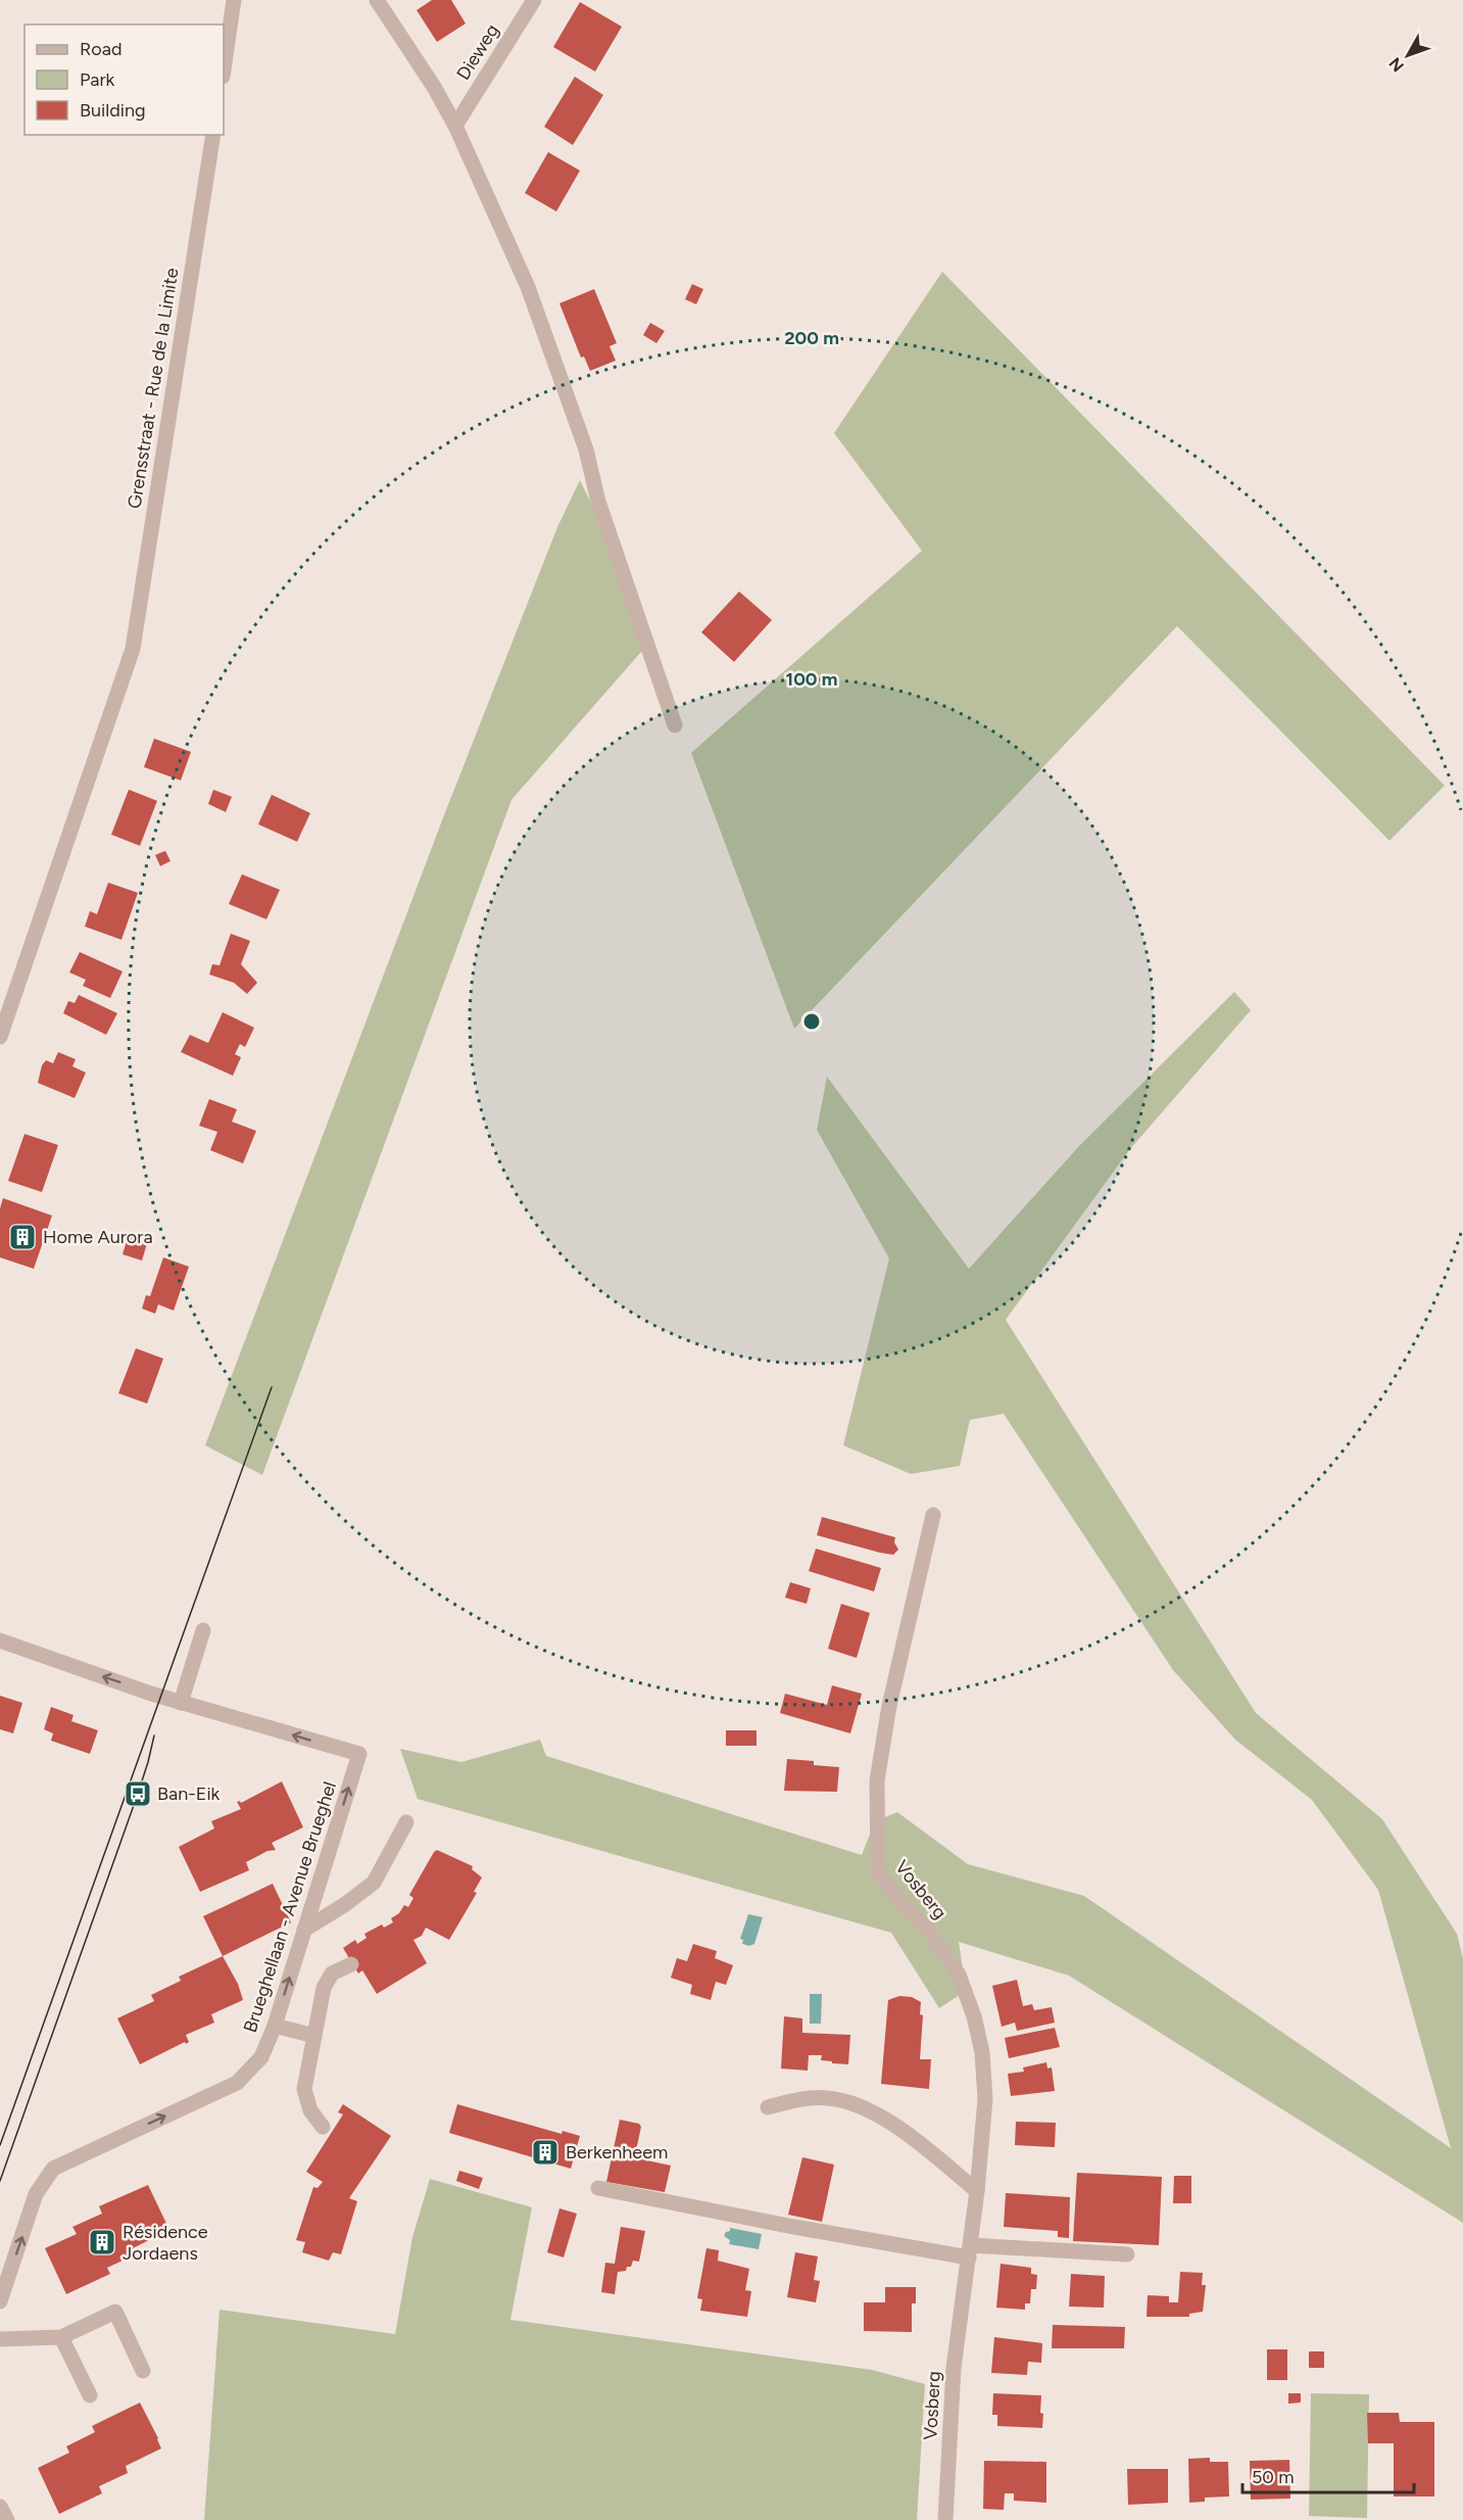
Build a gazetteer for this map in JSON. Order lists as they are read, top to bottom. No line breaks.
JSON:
{"streets":{"street":["Dieweg","Grensstraat - Rue de la Limite","Vosberg","Brueghellaan - Avenue Brueghel"]},"places":{"building":["Home Aurora","Berkenheem","Résidence Jordaens"],"bus stop":["Ban-Eik"]},"legend":["Road","Park","Building"],"scale_bar":"50 m","north":"bottom left","rings":["200 m","100 m"]}
